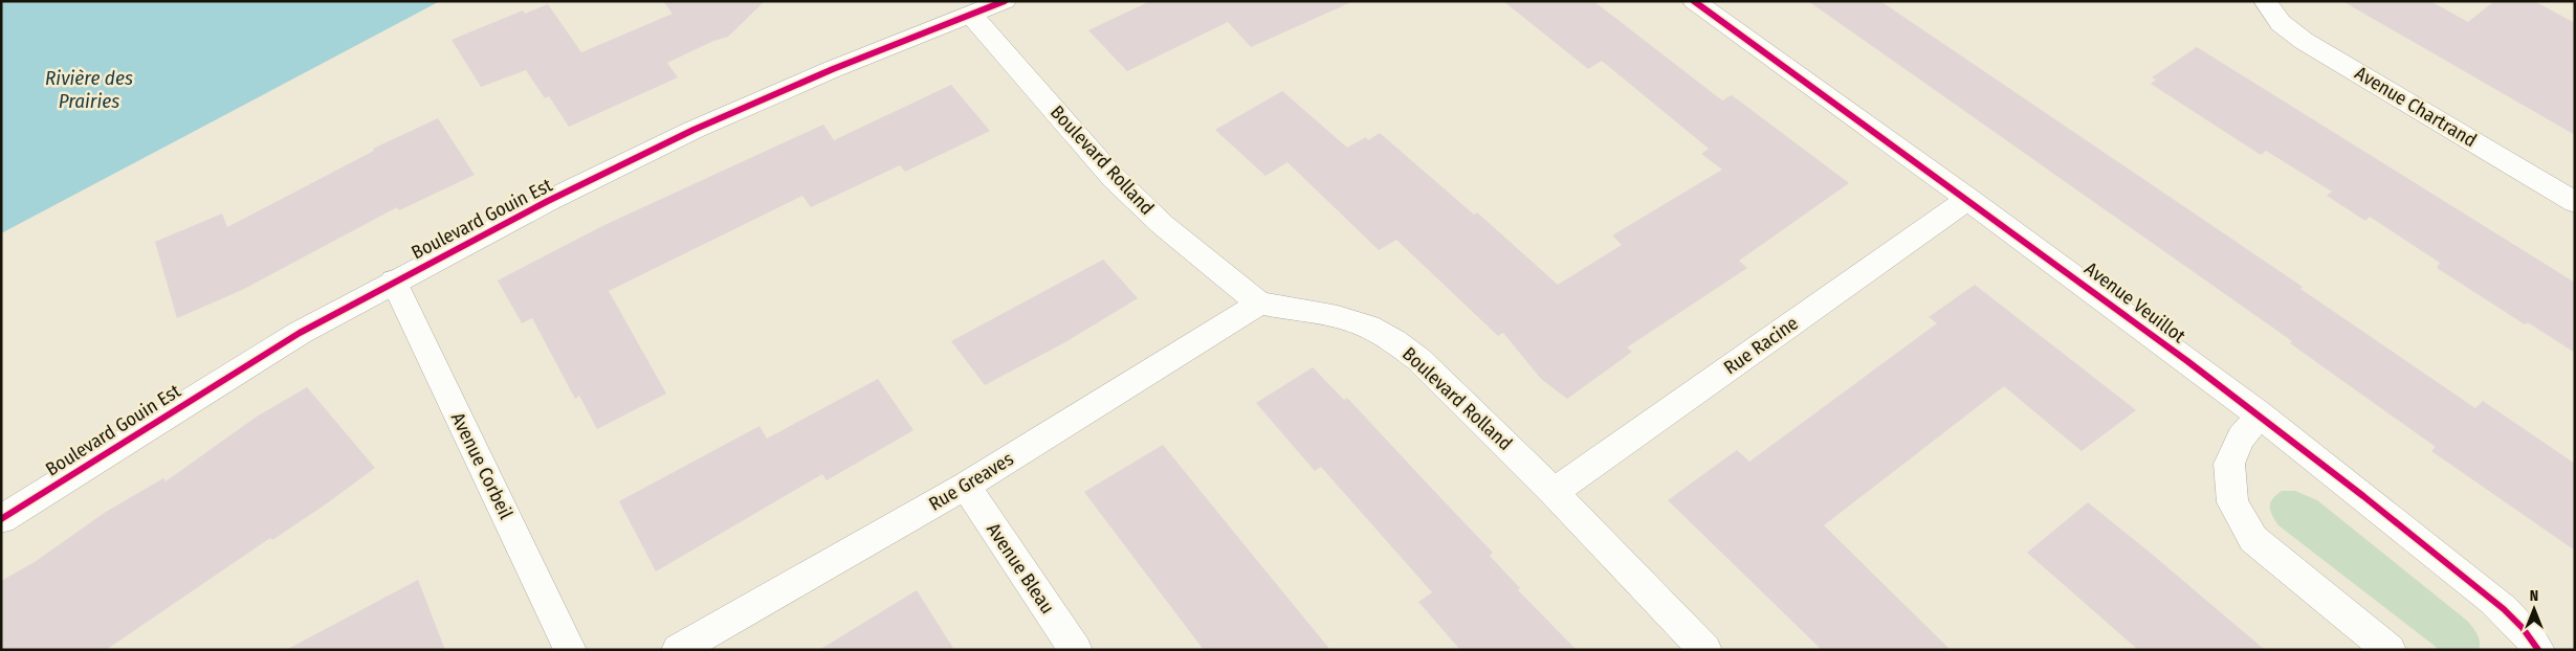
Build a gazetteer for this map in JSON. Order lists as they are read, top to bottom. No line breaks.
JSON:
{"streets":{"street":["Avenue Chartrand","Boulevard Rolland","Boulevard Gouin Est","Avenue Veuillot","Rue Racine","Avenue Corbeil","Rue Greaves","Avenue Bleau"]},"crossings":[["Boulevard Rolland","Boulevard Gouin Est"],["Boulevard Rolland","Rue Racine"],["Boulevard Rolland","Rue Greaves"],["Boulevard Gouin Est","Avenue Corbeil"],["Avenue Veuillot","Rue Racine"],["Rue Greaves","Avenue Bleau"]],"water":["Rivière des Prairies"],"north":"top"}
